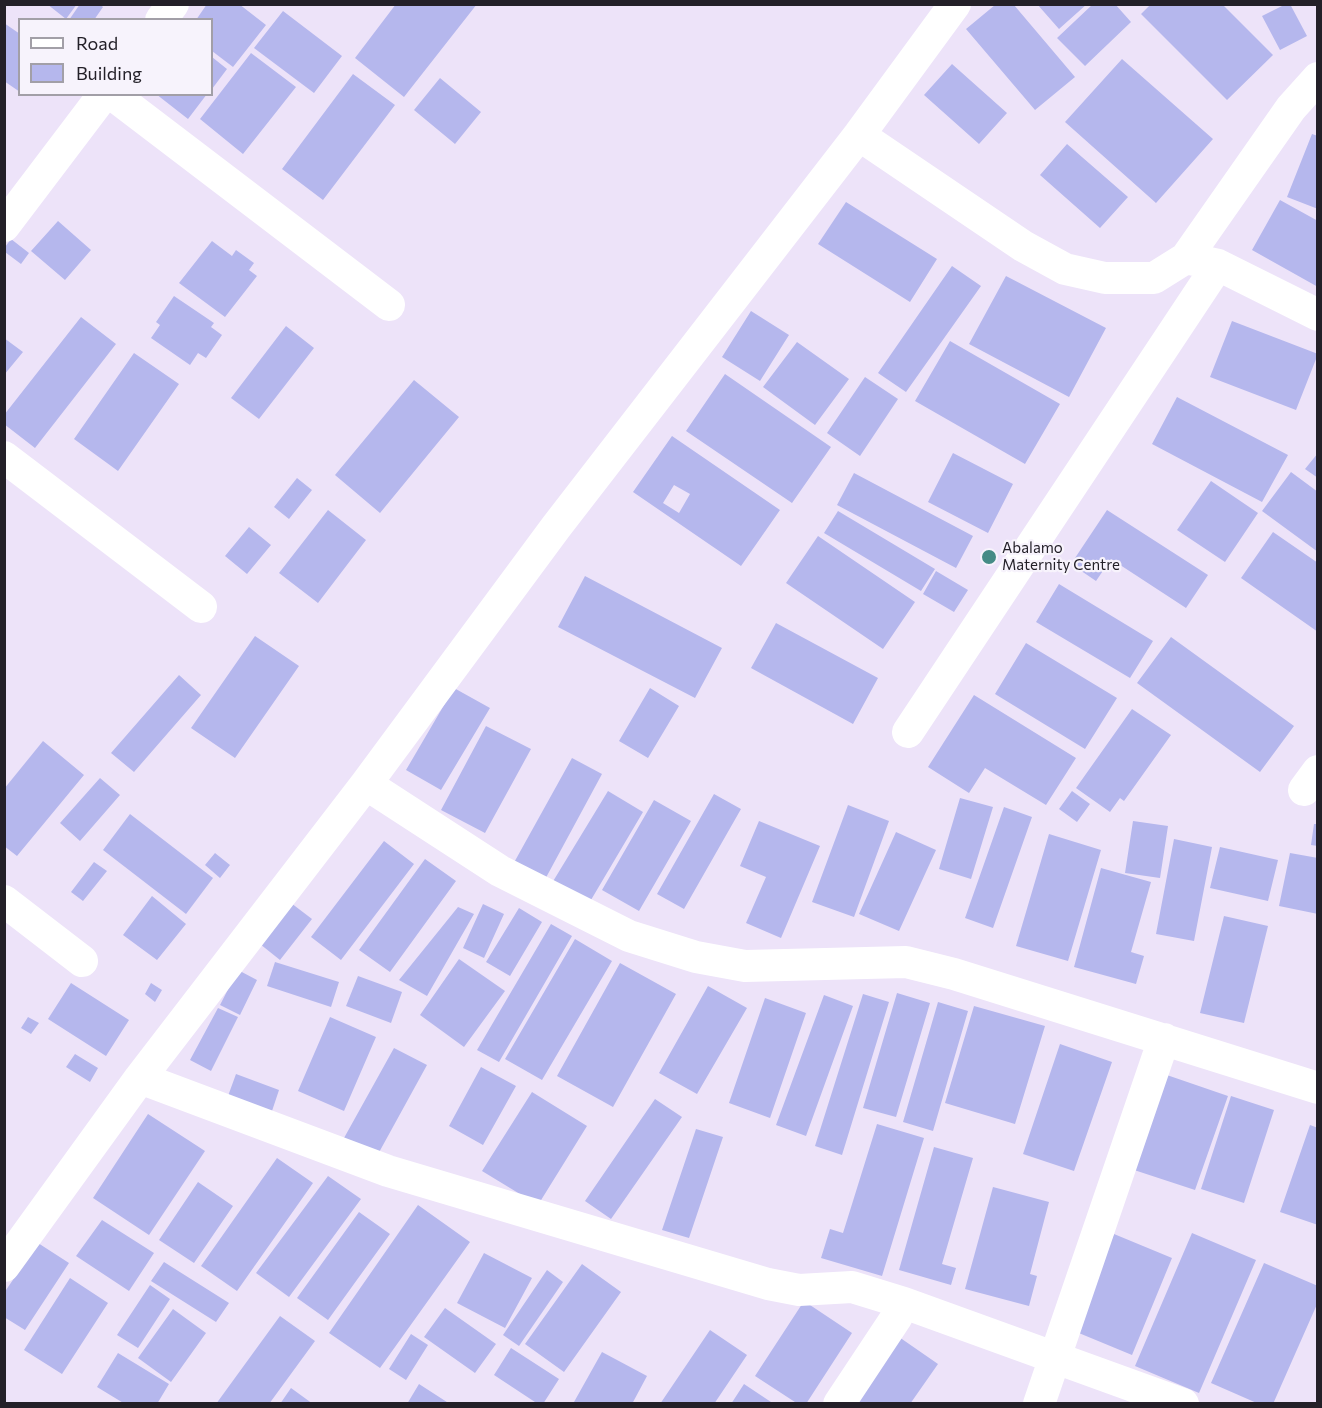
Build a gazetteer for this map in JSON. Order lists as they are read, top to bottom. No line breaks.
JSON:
{"places":["Abalamo Maternity Centre"],"legend":["Road","Building"]}
